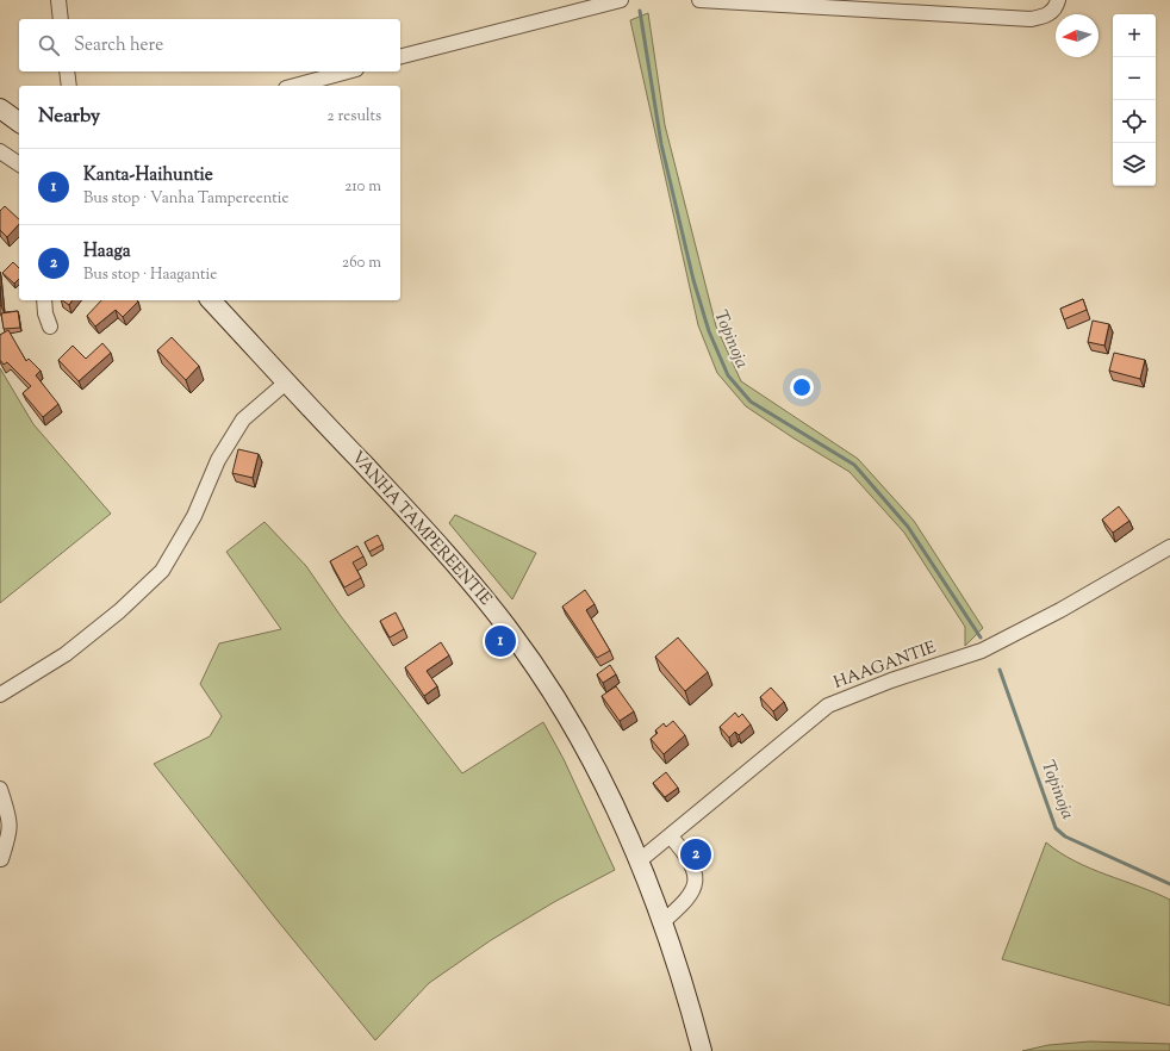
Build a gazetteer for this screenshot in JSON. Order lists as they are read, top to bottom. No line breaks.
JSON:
{"streets":{"main road":["VANHA TAMPEREENTIE"],"street":["HAAGANTIE"]},"crossings":[["VANHA TAMPEREENTIE","HAAGANTIE"]],"water":["Topinoja"],"north":"left","page":{"map_buttons":["+","−"],"search":"Search here","heading":["Nearby","2 results"],"list":[{"mark":"1","name":"Kanta-Haihuntie","note":"Bus stop · Vanha Tampereentie","value":"210 m"},{"mark":"2","name":"Haaga","note":"Bus stop · Haagantie","value":"260 m"}],"pins":["1","2"]}}
